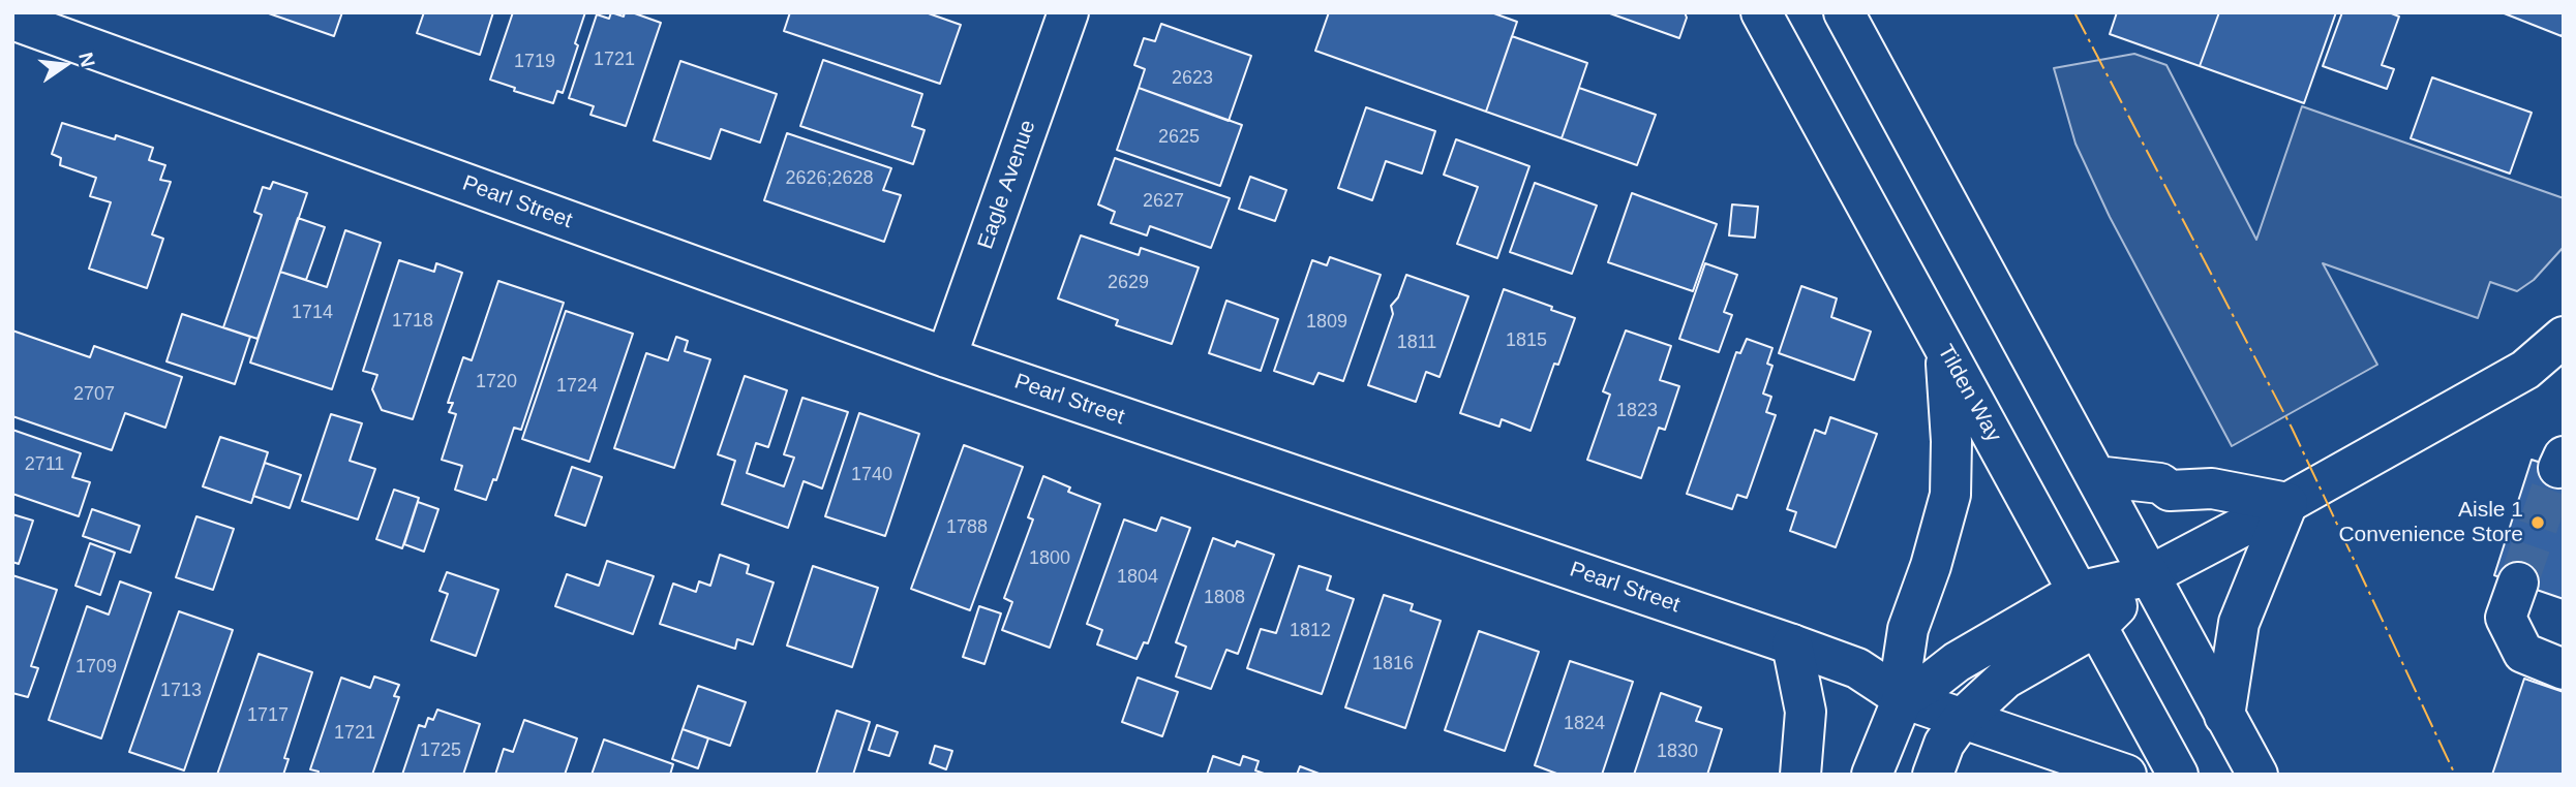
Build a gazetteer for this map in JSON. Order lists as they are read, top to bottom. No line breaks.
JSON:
{"streets":{"main road":["Eagle Avenue","Pearl Street","Tilden Way"]},"crossings":[["Eagle Avenue","Pearl Street"]],"places":["Aisle 1 Convenience Store"],"house_numbers":["1721","1719","2623","2625","2626;2628","2627","2629","1714","1718","1809","1815","1811","1720","1724","2707","1823","2711","1740","1788","1800","1804","1808","1812","1816","1709","1713","1717","1824","1721","1725","1830"],"north":"right"}
